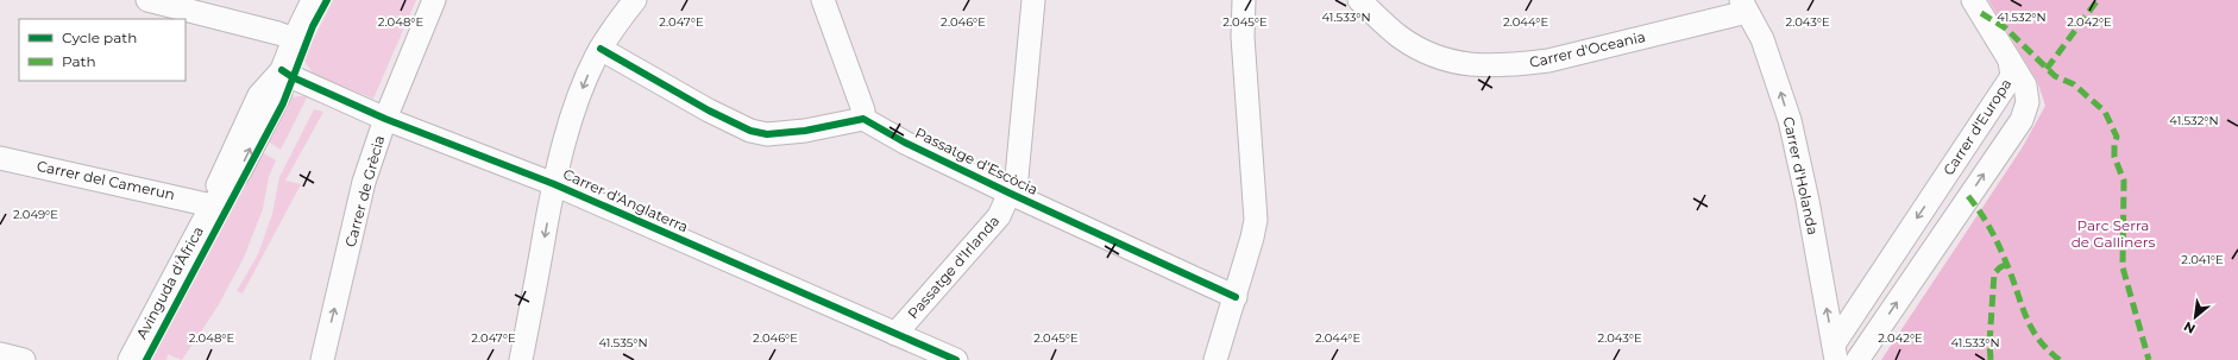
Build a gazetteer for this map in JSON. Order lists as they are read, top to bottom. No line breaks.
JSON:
{"streets":{"street":["Carrer d'Oceania","Carrer d'Europa","Passatge d'Escòcia","Carrer d'Holanda","Carrer del Camerun","Carrer de Grècia","Carrer d'Anglaterra","Passatge d'Irlanda","Avinguda d'Àfrica"]},"crossings":[["Carrer d'Oceania","Carrer d'Holanda"],["Carrer d'Europa","Carrer d'Holanda"],["Passatge d'Escòcia","Passatge d'Irlanda"],["Carrer del Camerun","Avinguda d'Àfrica"],["Carrer de Grècia","Carrer d'Anglaterra"],["Carrer d'Anglaterra","Passatge d'Irlanda"],["Carrer d'Anglaterra","Avinguda d'Àfrica"]],"one_way":["Carrer d'Holanda"],"parks":["Parc Serra de Galliners"],"legend":["Cycle path","Path"],"north":"bottom left","coordinates":["41.533°N","41.532°N","2.048°E","2.047°E","2.046°E","2.045°E","2.044°E","2.043°E","2.042°E","2.049°E","2.041°E","41.535°N"]}
